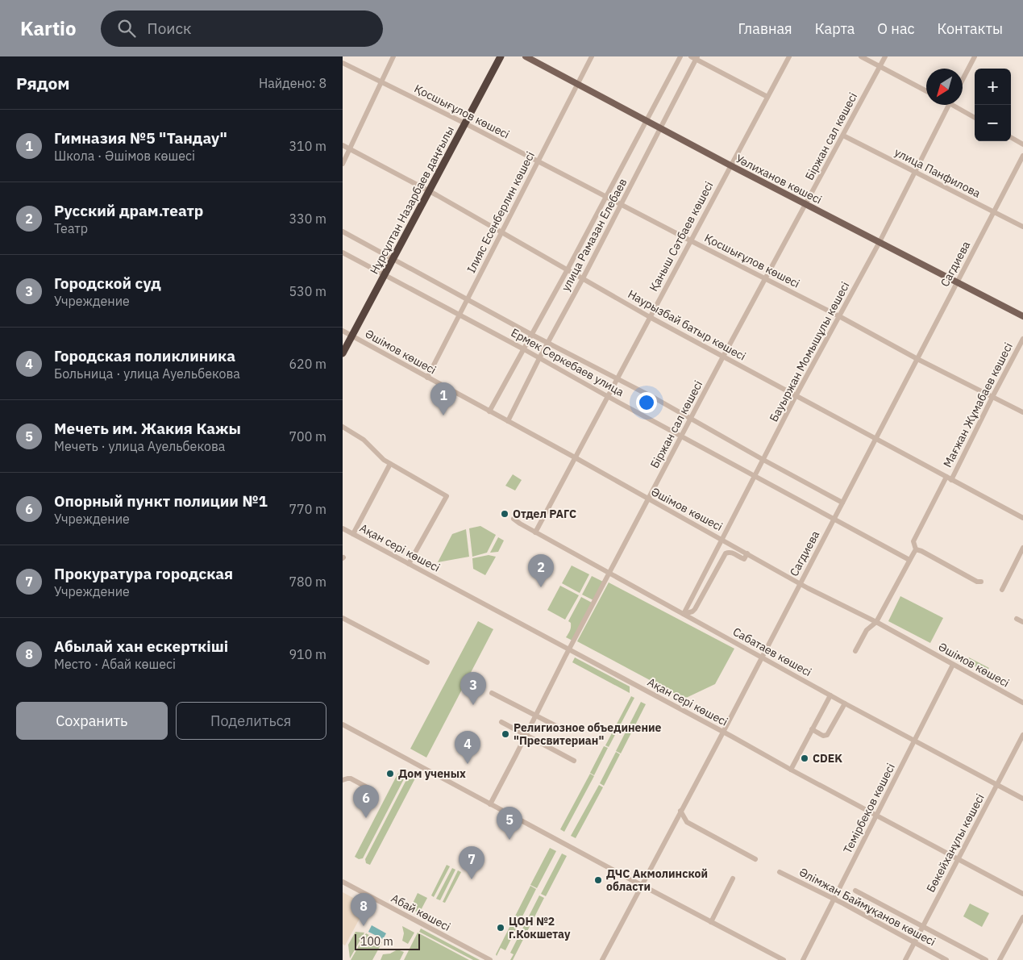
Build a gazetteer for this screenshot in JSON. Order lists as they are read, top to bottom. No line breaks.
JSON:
{"streets":{"highway":["Нұрсұлтан Назарбаев даңғылы"],"main road":["Уәлиханов көшесі"],"street":["Қосшығұлов көшесі","Біржан сал көшесі","улица Панфилова","Ілияс Есенберлин көшесі","улица Рамазан Елебаев","Қаныш Сәтбаев көшесі","Сагдиева","Наурызбай батыр көшесі","Әшімов көшесі","Бауыржан Момышұлы көшесі","Ермек Серкебаев улица","Мағжан Жұмабаев көшесі","Ақан сері көшесі","Сабатаев көшесі","Темірбеков көшесі","Бөкейханұлы көшесі","Әлімжан Баймұқанов көшесі","Абай көшесі"]},"crossings":[["Қосшығұлов көшесі","Біржан сал көшесі"],["Қосшығұлов көшесі","Нұрсұлтан Назарбаев даңғылы"],["Қосшығұлов көшесі","Ілияс Есенберлин көшесі"],["Қосшығұлов көшесі","улица Рамазан Елебаев"],["Қосшығұлов көшесі","Қаныш Сәтбаев көшесі"],["Қосшығұлов көшесі","Сагдиева"],["Қосшығұлов көшесі","Бауыржан Момышұлы көшесі"],["Қосшығұлов көшесі","Мағжан Жұмабаев көшесі"],["Біржан сал көшесі","улица Панфилова"],["Біржан сал көшесі","Уәлиханов көшесі"],["Біржан сал көшесі","Наурызбай батыр көшесі"],["Біржан сал көшесі","Әшімов көшесі"],["Біржан сал көшесі","Ермек Серкебаев улица"],["Біржан сал көшесі","Ақан сері көшесі"],["Біржан сал көшесі","Сабатаев көшесі"],["улица Панфилова","Сагдиева"],["улица Панфилова","Бауыржан Момышұлы көшесі"],["Уәлиханов көшесі","Ілияс Есенберлин көшесі"],["Уәлиханов көшесі","улица Рамазан Елебаев"],["Уәлиханов көшесі","Қаныш Сәтбаев көшесі"],["Уәлиханов көшесі","Сагдиева"],["Уәлиханов көшесі","Бауыржан Момышұлы көшесі"],["Нұрсұлтан Назарбаев даңғылы","Наурызбай батыр көшесі"],["Нұрсұлтан Назарбаев даңғылы","Әшімов көшесі"],["Нұрсұлтан Назарбаев даңғылы","Ермек Серкебаев улица"],["Ілияс Есенберлин көшесі","Наурызбай батыр көшесі"],["Ілияс Есенберлин көшесі","Әшімов көшесі"],["Ілияс Есенберлин көшесі","Ермек Серкебаев улица"],["улица Рамазан Елебаев","Наурызбай батыр көшесі"],["улица Рамазан Елебаев","Әшімов көшесі"],["улица Рамазан Елебаев","Ермек Серкебаев улица"],["Қаныш Сәтбаев көшесі","Наурызбай батыр көшесі"],["Қаныш Сәтбаев көшесі","Әшімов көшесі"],["Қаныш Сәтбаев көшесі","Ермек Серкебаев улица"],["Қаныш Сәтбаев көшесі","Сабатаев көшесі"],["Сагдиева","Наурызбай батыр көшесі"],["Сагдиева","Әшімов көшесі"],["Сагдиева","Ермек Серкебаев улица"],["Сагдиева","Ақан сері көшесі"],["Сагдиева","Сабатаев көшесі"],["Наурызбай батыр көшесі","Бауыржан Момышұлы көшесі"],["Наурызбай батыр көшесі","Мағжан Жұмабаев көшесі"],["Әшімов көшесі","Бауыржан Момышұлы көшесі"],["Әшімов көшесі","Мағжан Жұмабаев көшесі"],["Әшімов көшесі","Темірбеков көшесі"],["Бауыржан Момышұлы көшесі","Ермек Серкебаев улица"],["Бауыржан Момышұлы көшесі","Сабатаев көшесі"],["Ермек Серкебаев улица","Мағжан Жұмабаев көшесі"],["Ақан сері көшесі","Темірбеков көшесі"],["Ақан сері көшесі","Бөкейханұлы көшесі"],["Сабатаев көшесі","Темірбеков көшесі"],["Сабатаев көшесі","Бөкейханұлы көшесі"],["Темірбеков көшесі","Әлімжан Баймұқанов көшесі"],["Бөкейханұлы көшесі","Әлімжан Баймұқанов көшесі"]],"places":["Отдел РАГС","Религиозное объединение \"Пресвитериан\"","CDEK","Дом ученых","ДЧС Акмолинской области","ЦОН №2 г.Кокшетау"],"scale_bar":"100 m","north":"bottom left","page":{"header":"Kartio","search":"Поиск","nav":["Главная","Карта","О нас","Контакты"],"heading":["Рядом","Найдено: 8"],"map_buttons":["+","−"],"list":[{"mark":"1","name":"Гимназия №5 \"Тандау\"","note":"Школа · Әшімов көшесі","value":"310 m"},{"mark":"2","name":"Русский драм.театр","note":"Театр","value":"330 m"},{"mark":"3","name":"Городской суд","note":"Учреждение","value":"530 m"},{"mark":"4","name":"Городская поликлиника","note":"Больница · улица Ауельбекова","value":"620 m"},{"mark":"5","name":"Мечеть им. Жакия Кажы","note":"Мечеть · улица Ауельбекова","value":"700 m"},{"mark":"6","name":"Опорный пункт полиции №1","note":"Учреждение","value":"770 m"},{"mark":"7","name":"Прокуратура городская","note":"Учреждение","value":"780 m"},{"mark":"8","name":"Абылай хан ескерткіші","note":"Место · Абай көшесі","value":"910 m"}],"pins":["1","2","3","4","6","5","7","8"],"buttons":["Сохранить","Поделиться"],"scale":"100 m"}}
